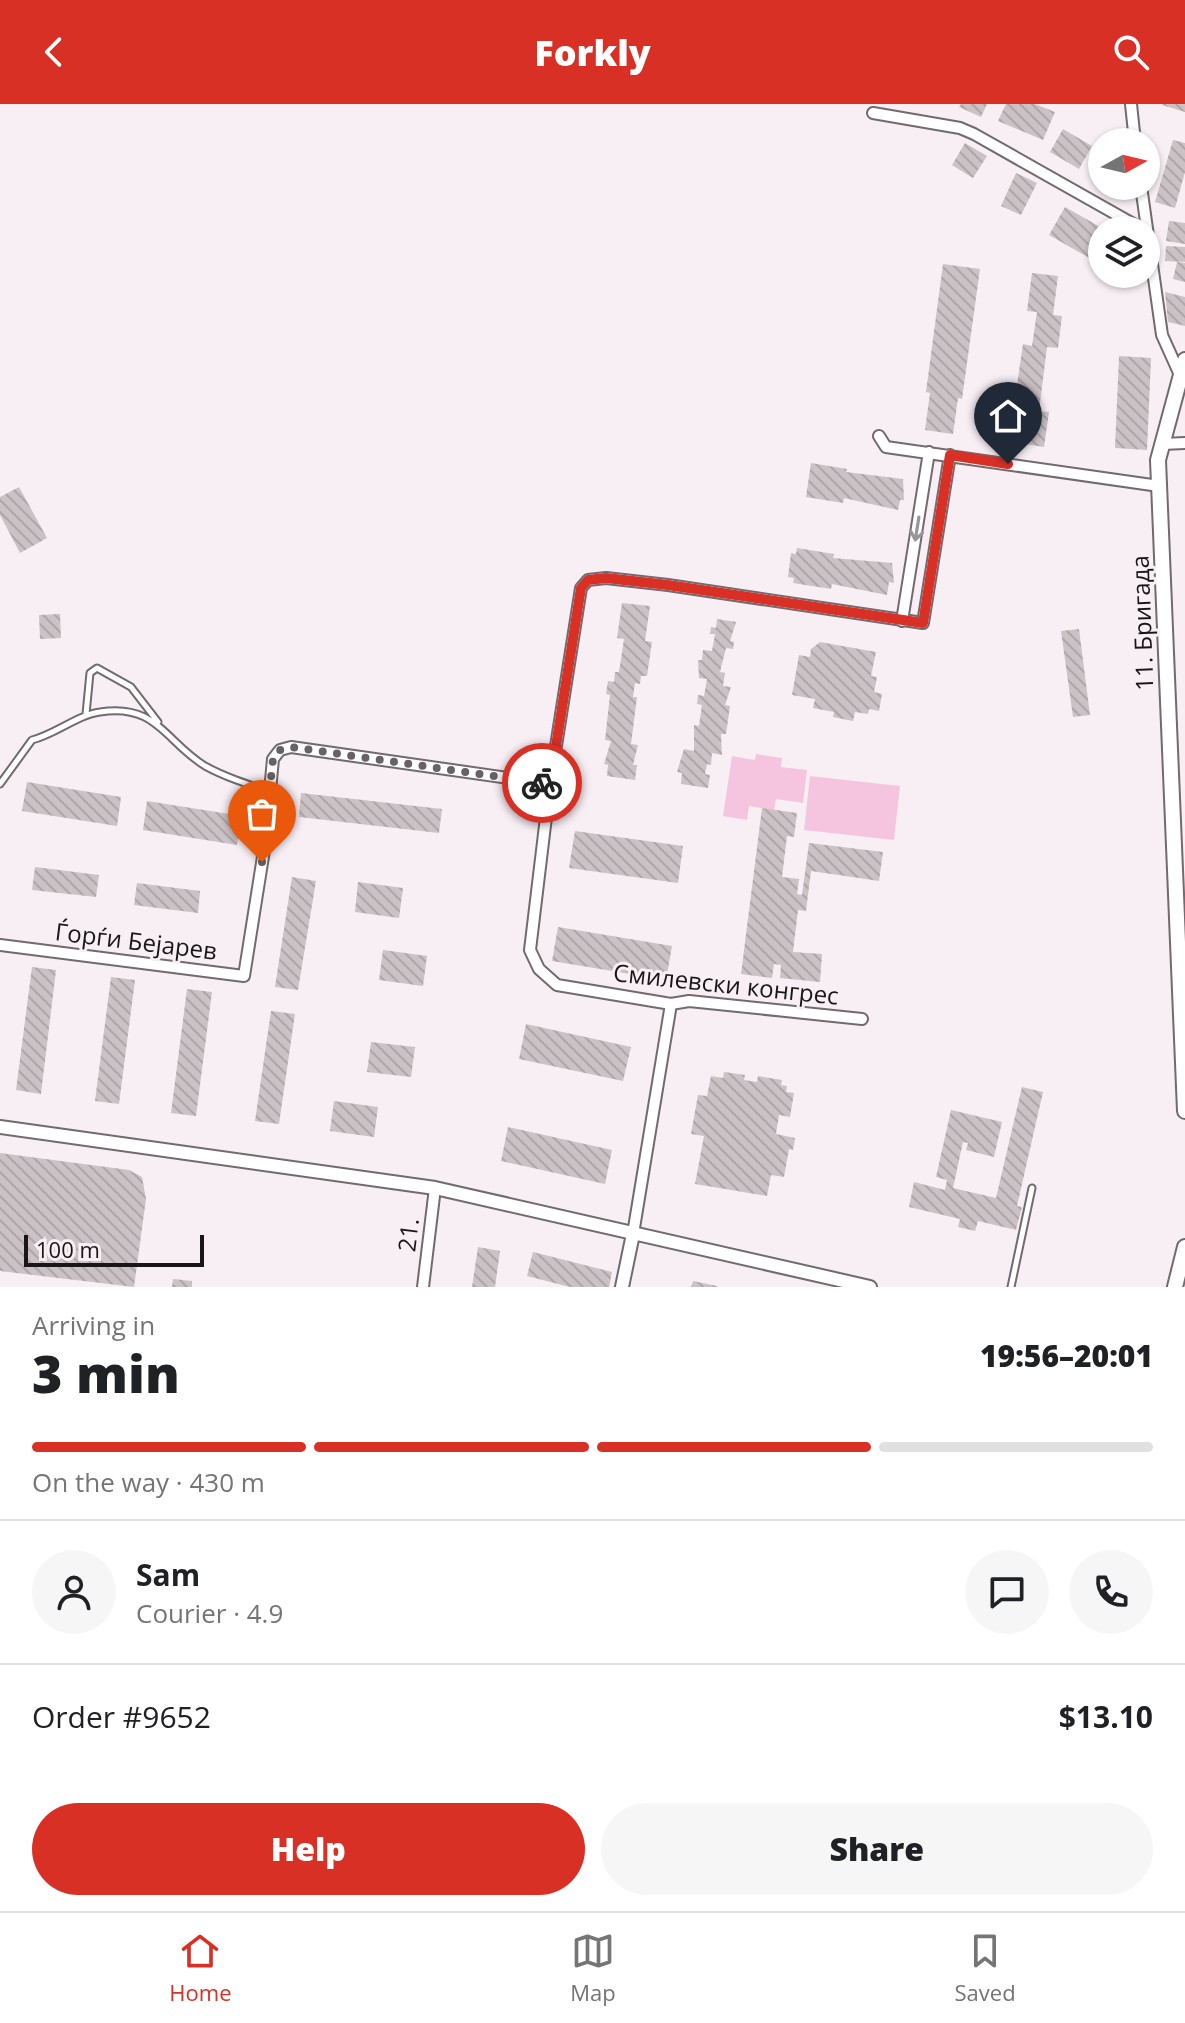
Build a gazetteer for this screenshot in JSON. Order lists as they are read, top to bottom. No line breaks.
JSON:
{"streets":{"main road":["11. Бригада"],"street":["Ѓорѓи Бејарев","Смилевски конгрес","21."]},"crossings":[["Ѓорѓи Бејарев","Смилевски конгрес"]],"scale_bar":"100 m","north":"right","page":{"header":"Forkly","scale":"100 m","heading":["3 min","Arriving in","19:56–20:01"],"panel":["Sam","Courier · 4.9","Order #9652","$13.10"],"bar":"On the way · 430 m","buttons":["Help","Share"],"tabs":["Home","Map","Saved"]}}
